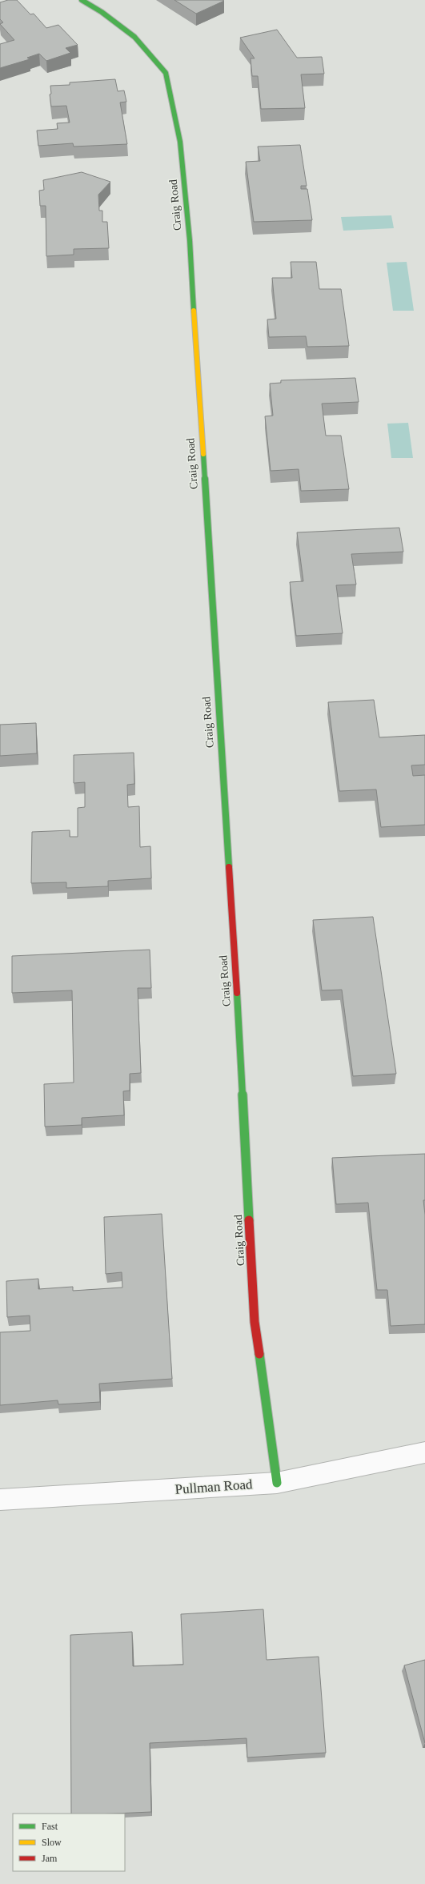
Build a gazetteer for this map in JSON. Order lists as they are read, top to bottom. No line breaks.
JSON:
{"streets":{"street":["Craig Road","Pullman Road"]},"crossings":[["Craig Road","Pullman Road"]],"legend":["Fast","Slow","Jam"]}
